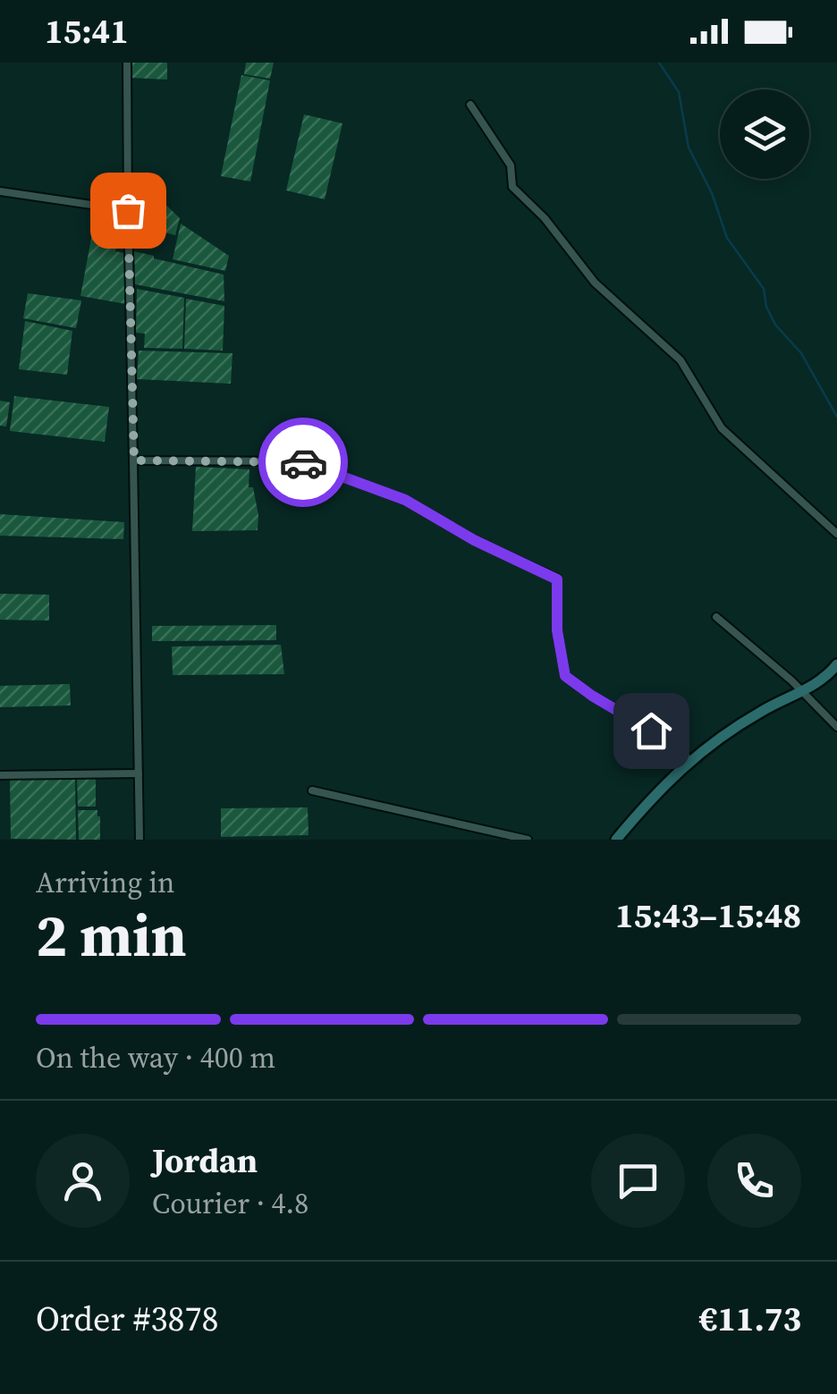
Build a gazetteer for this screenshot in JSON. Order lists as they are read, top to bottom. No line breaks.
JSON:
{"page":{"status":"15:41","heading":["2 min","Arriving in","15:43–15:48"],"panel":["Jordan","Courier · 4.8","Order #3878","€11.73"],"bar":"On the way · 400 m"}}
